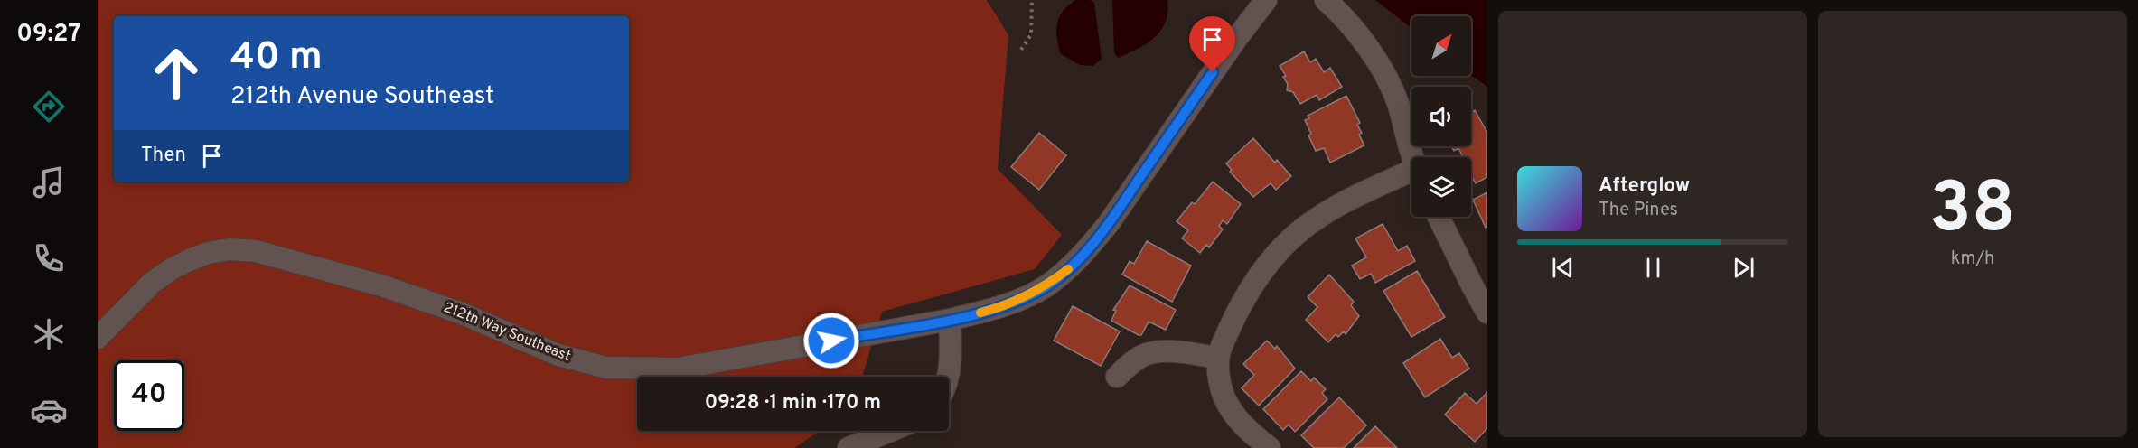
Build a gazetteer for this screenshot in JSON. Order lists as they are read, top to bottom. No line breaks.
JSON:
{"streets":{"street":["212th Way Southeast"]},"north":"top right","page":{"tabs":"09:27","tile":["38","km/h"],"turn":["40 m","212th Avenue Southeast"],"then":"Then","song":["Afterglow","The Pines"],"limit":"40","trip":"09:28 · 1 min · 170 m"}}
